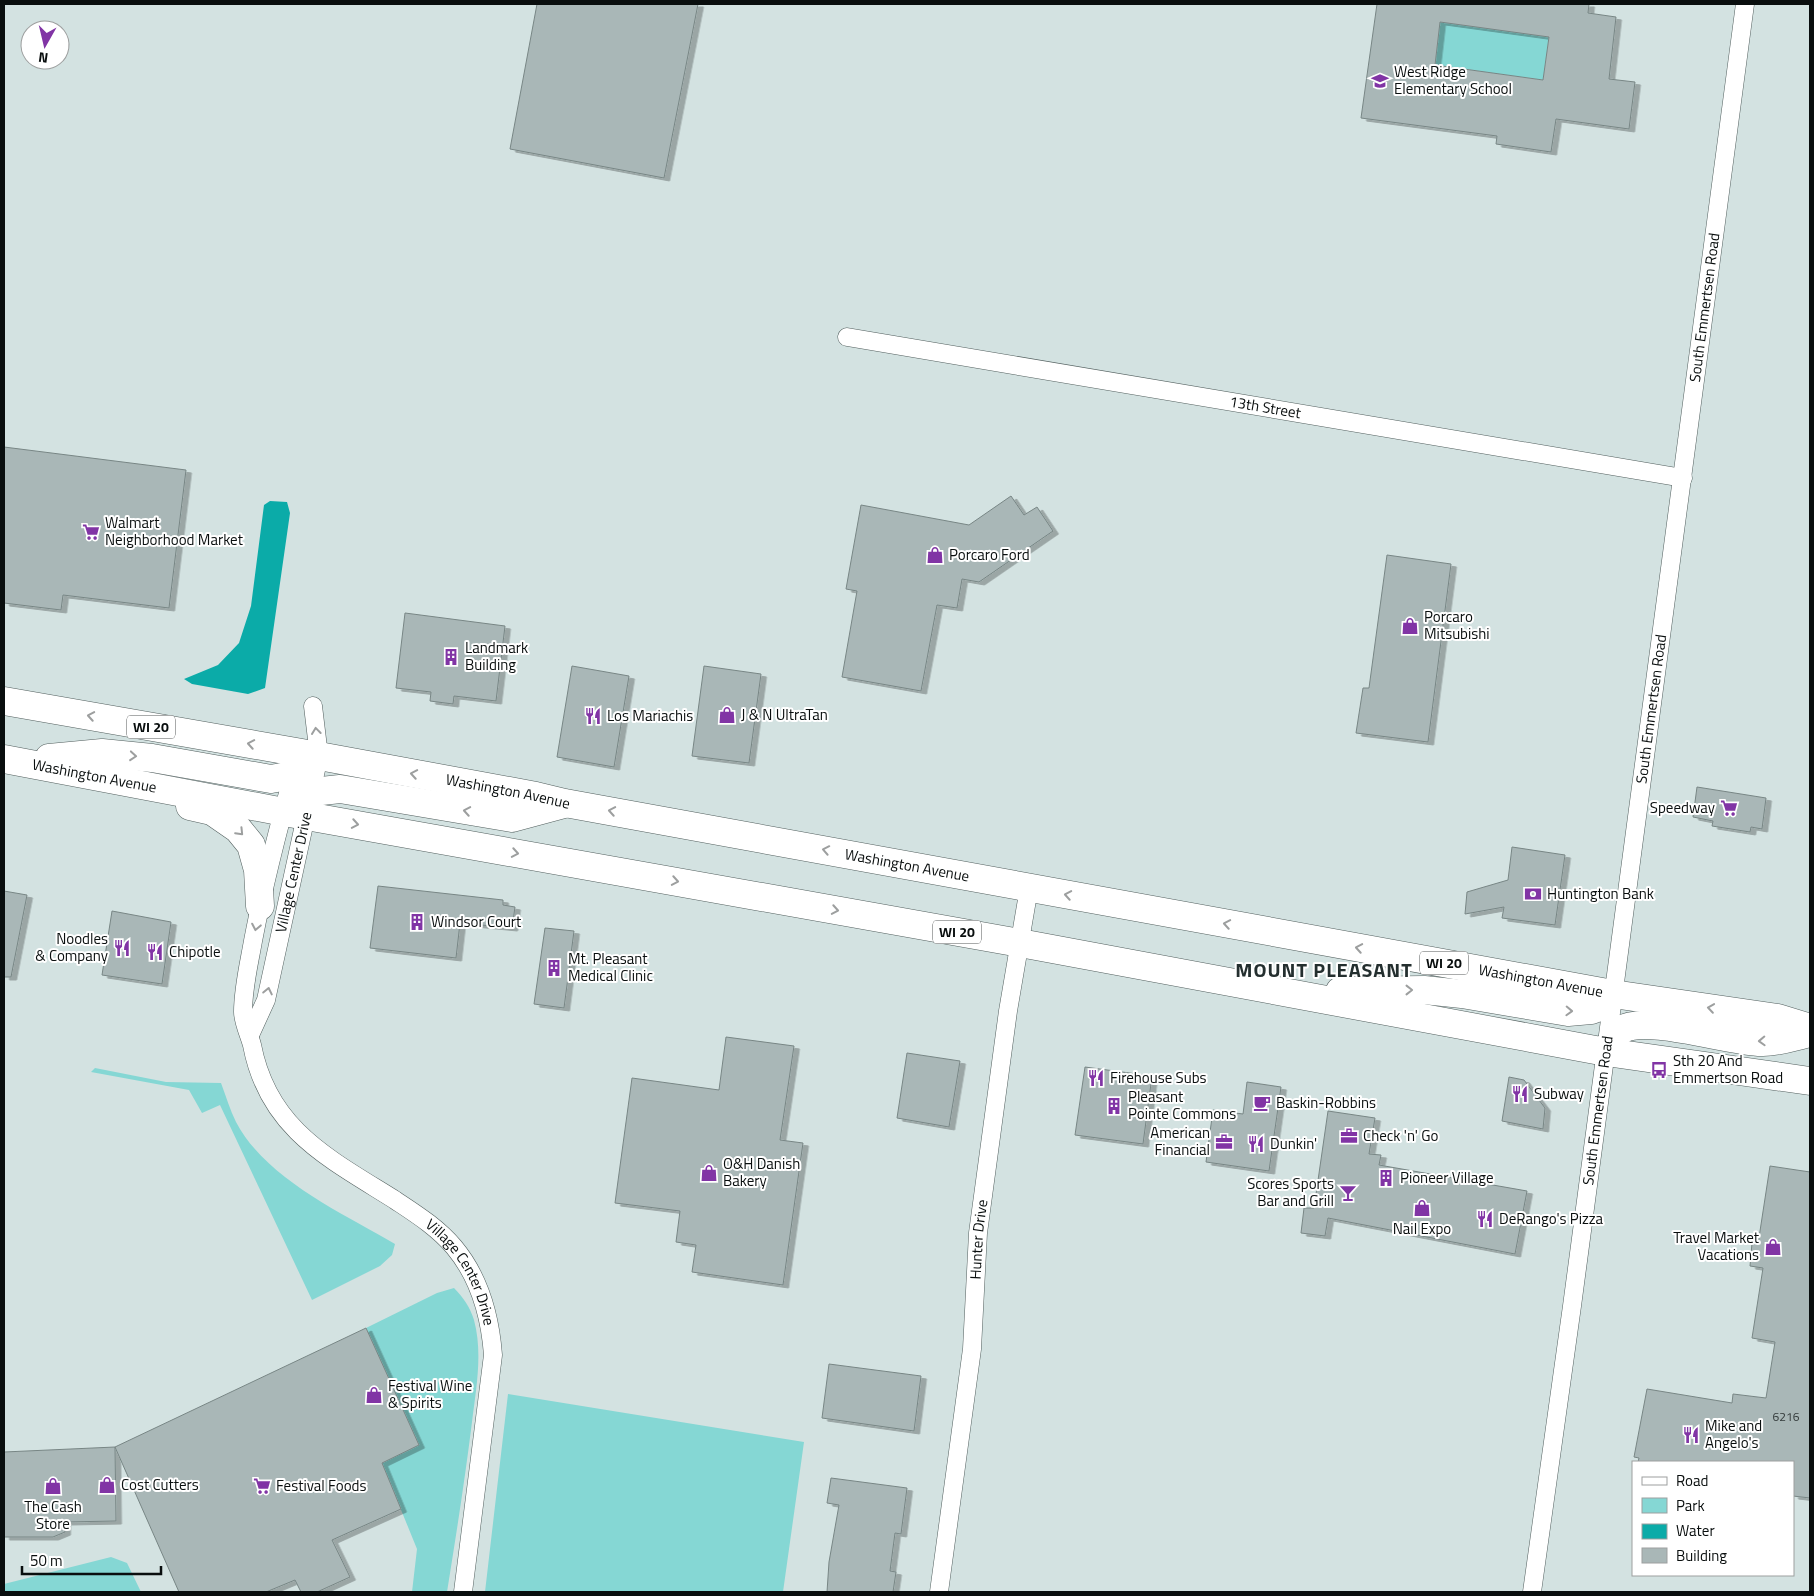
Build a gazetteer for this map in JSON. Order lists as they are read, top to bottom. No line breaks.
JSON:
{"streets":{"main road":["WI 20","Washington Avenue"],"street":["South Emmertsen Road","13th Street","Village Center Drive","Hunter Drive"]},"crossings":[["South Emmertsen Road","13th Street"],["South Emmertsen Road","Washington Avenue"],["Washington Avenue","Village Center Drive"],["Washington Avenue","Hunter Drive"]],"districts":["MOUNT PLEASANT"],"places":{"school or university":["West Ridge Elementary School"],"supermarket":["Walmart Neighborhood Market","Speedway","Festival Foods"],"shop":["Porcaro Ford","Porcaro Mitsubishi","J & N UltraTan","O&H Danish Bakery","Nail Expo","Travel Market Vacations","Festival Wine & Spirits","Cost Cutters","The Cash Store"],"building":["Landmark Building","Windsor Court","Mt. Pleasant Medical Clinic","Pleasant Pointe Commons","Pioneer Village"],"restaurant":["Los Mariachis","Noodles & Company","Chipotle","Firehouse Subs","Subway","Dunkin'","DeRango's Pizza","Mike and Angelo's"],"bank":["Huntington Bank"],"bus stop":["Sth 20 And Emmertson Road"],"cafe":["Baskin-Robbins"],"office":["Check 'n' Go","American Financial"],"bar":["Scores Sports Bar and Grill"]},"house_numbers":["6216"],"legend":["Road","Park","Water","Building"],"scale_bar":"50 m","north":"bottom"}
